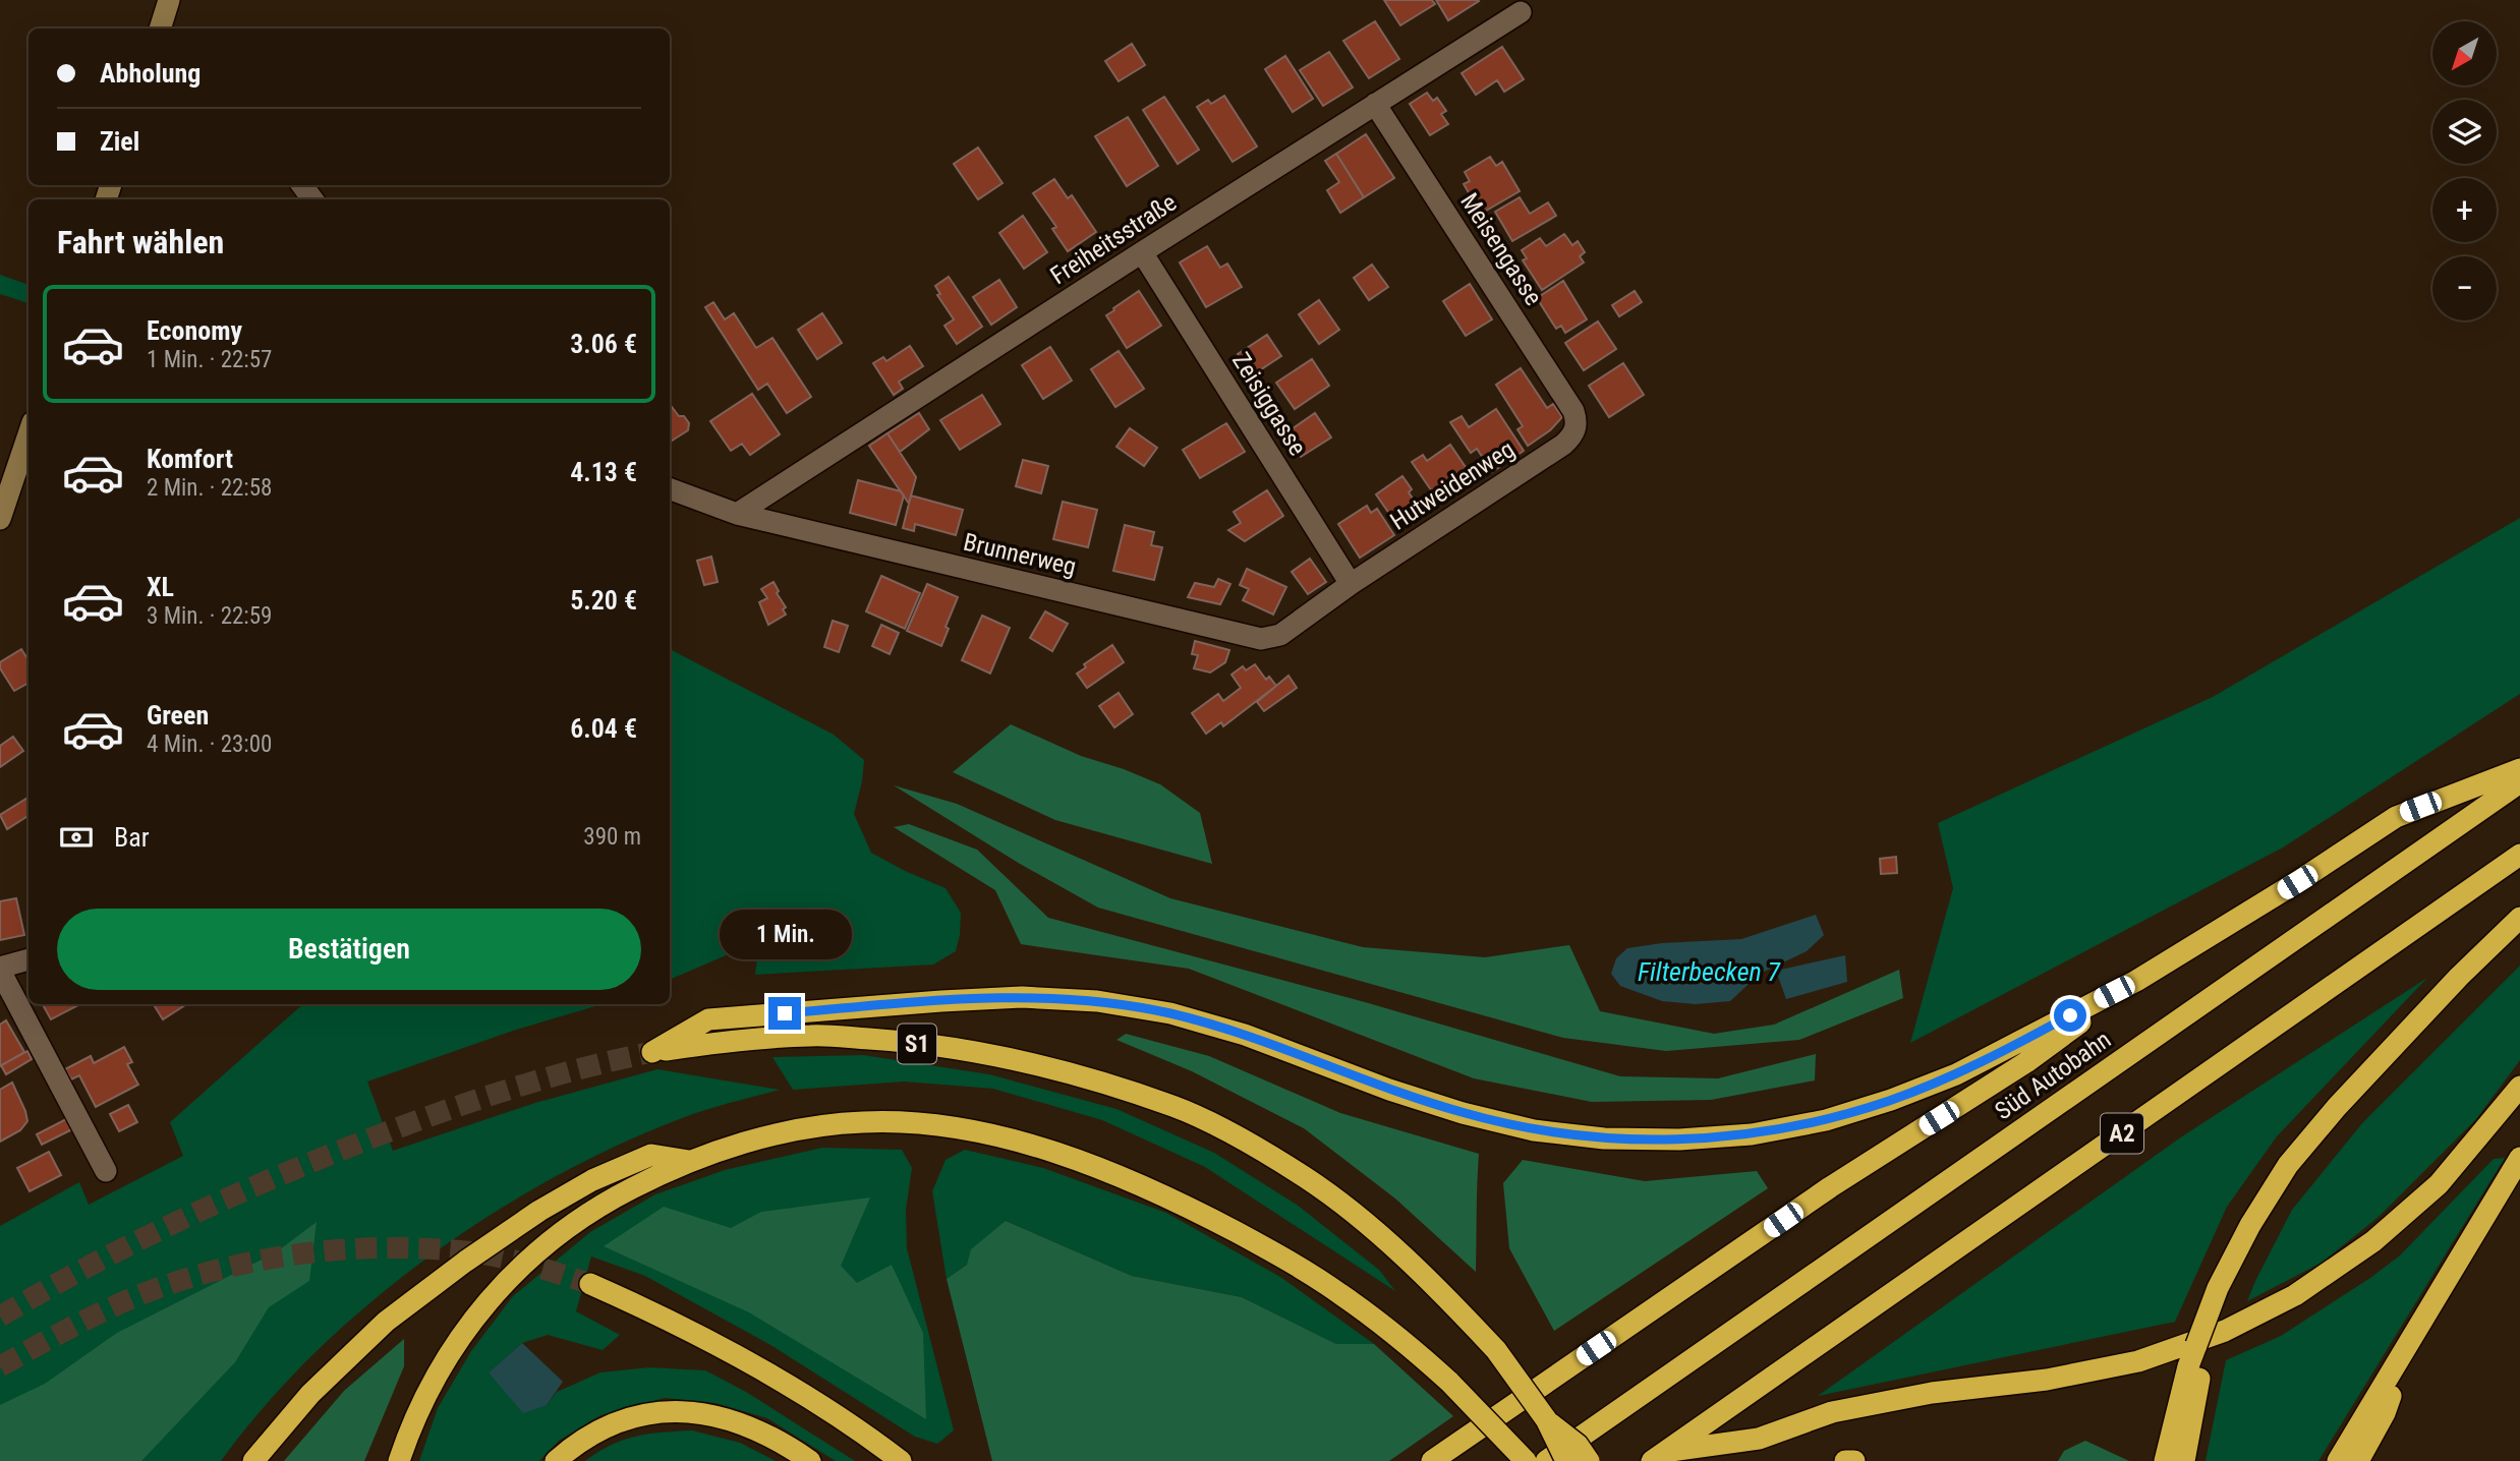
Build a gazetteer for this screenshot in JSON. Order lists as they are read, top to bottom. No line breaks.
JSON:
{"streets":{"highway":["S1","Süd Autobahn","A2"],"street":["Freiheitsstraße","Meisengasse","Zeisiggasse","Hutweidenweg","Brunnerweg"]},"crossings":[["Freiheitsstraße","Meisengasse"],["Freiheitsstraße","Zeisiggasse"],["Freiheitsstraße","Brunnerweg"],["Meisengasse","Hutweidenweg"],["Zeisiggasse","Hutweidenweg"],["Zeisiggasse","Brunnerweg"],["Hutweidenweg","Brunnerweg"]],"water":["Filterbecken 7"],"north":"bottom left","page":{"map_buttons":["+","−"],"banner":["Abholung","Ziel"],"heading":"Fahrt wählen","list":[{"name":"Economy","note":"1 Min. · 22:57","value":"3.06 €"},{"name":"Komfort","note":"2 Min. · 22:58","value":"4.13 €"},{"name":"XL","note":"3 Min. · 22:59","value":"5.20 €"},{"name":"Green","note":"4 Min. · 23:00","value":"6.04 €"}],"pay":["Bar","390 m"],"buttons":"Bestätigen","bubble":"1 Min."}}
